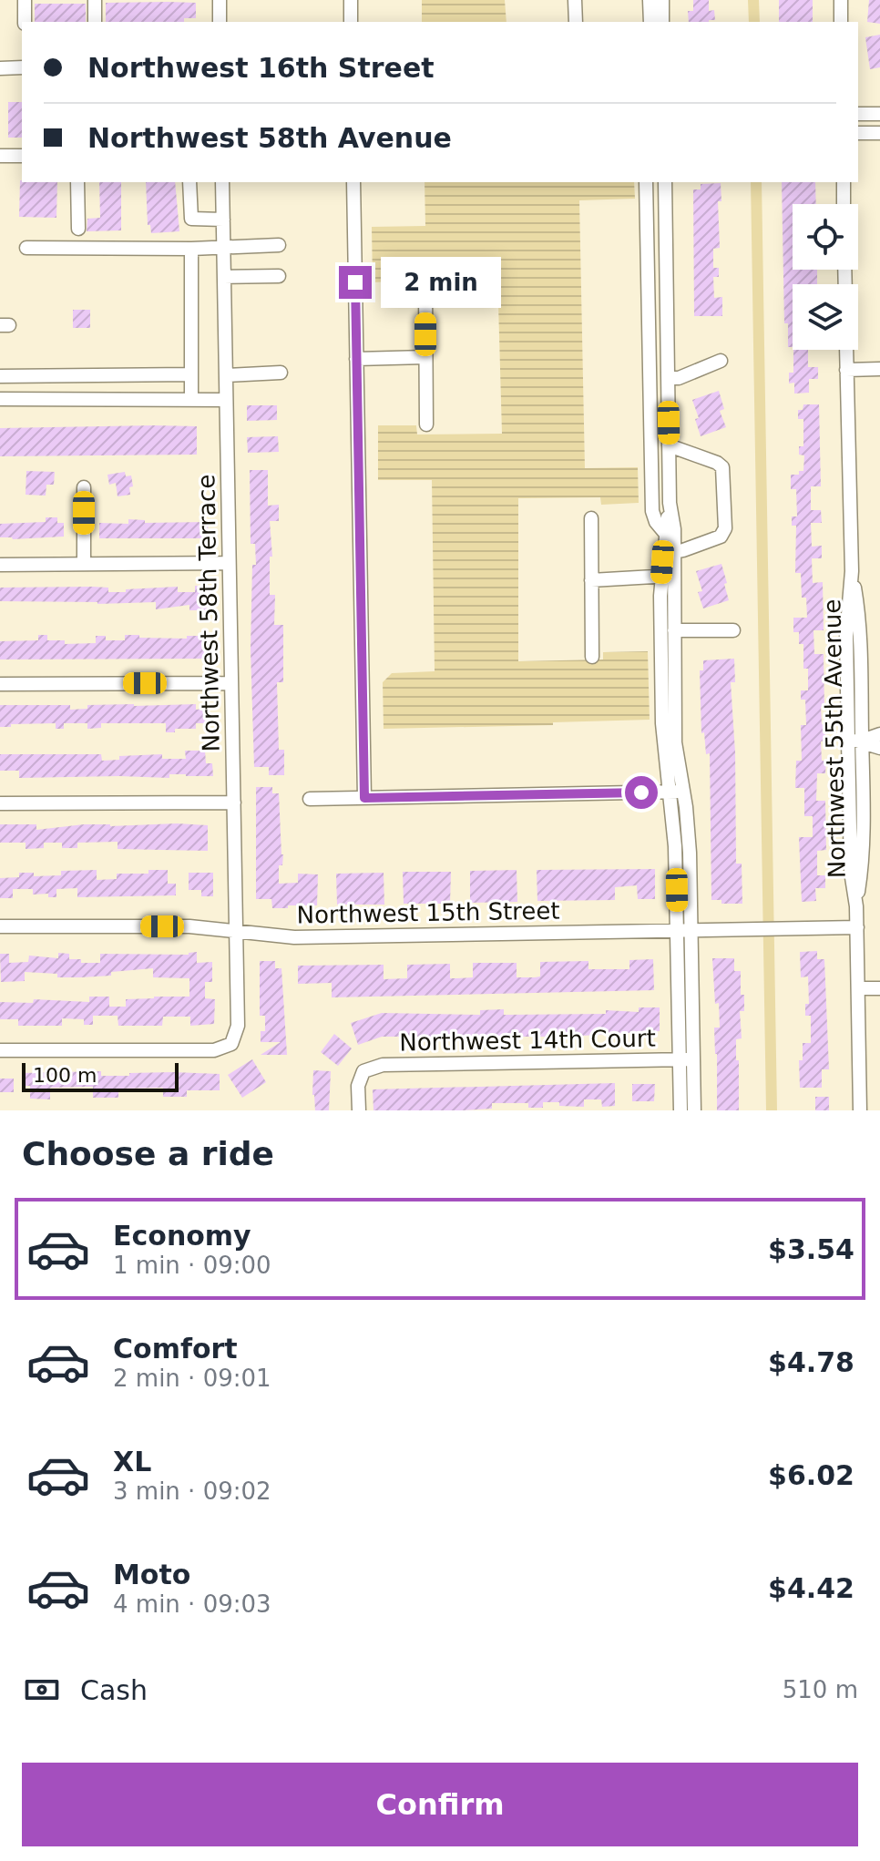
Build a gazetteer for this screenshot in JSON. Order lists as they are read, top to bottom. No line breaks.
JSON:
{"streets":{"street":["Northwest 58th Terrace","Northwest 55th Avenue","Northwest 15th Street","Northwest 14th Court"]},"crossings":[["Northwest 58th Terrace","Northwest 15th Street"],["Northwest 55th Avenue","Northwest 15th Street"]],"scale_bar":"100 m","page":{"banner":["Northwest 16th Street","Northwest 58th Avenue"],"bubble":"2 min","scale":"100 m","heading":"Choose a ride","list":[{"name":"Economy","note":"1 min · 09:00","value":"$3.54"},{"name":"Comfort","note":"2 min · 09:01","value":"$4.78"},{"name":"XL","note":"3 min · 09:02","value":"$6.02"},{"name":"Moto","note":"4 min · 09:03","value":"$4.42"}],"pay":["Cash","510 m"],"buttons":"Confirm"}}
